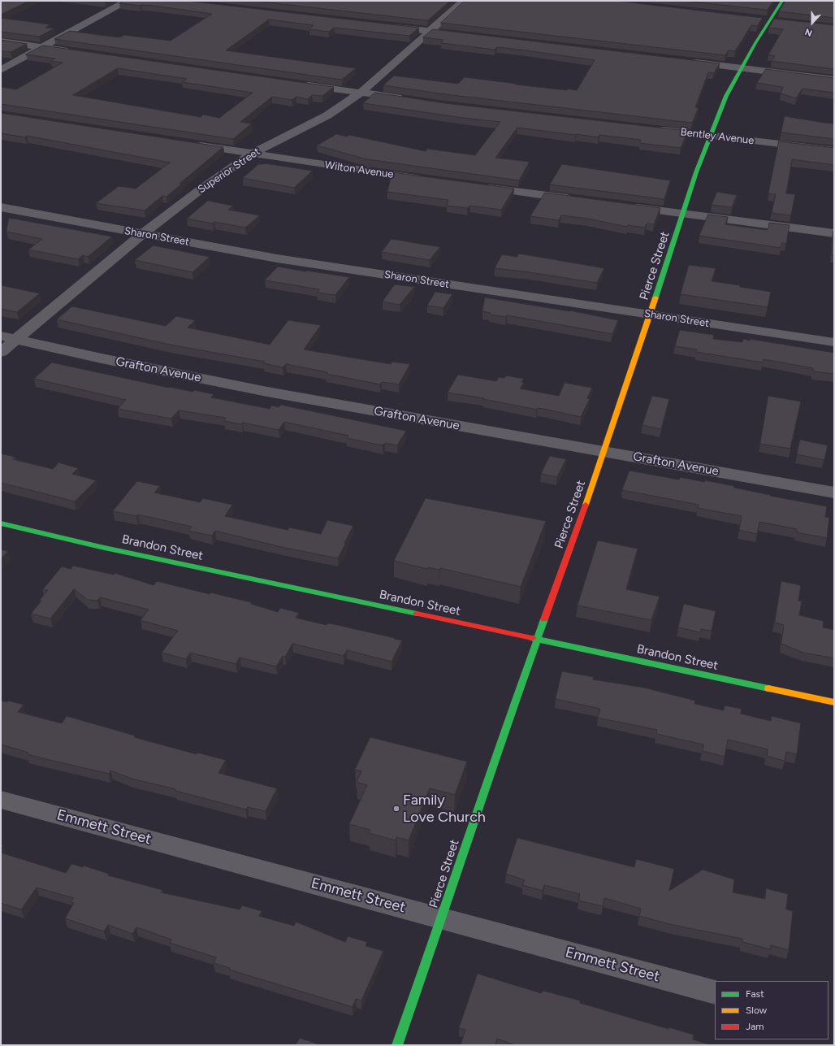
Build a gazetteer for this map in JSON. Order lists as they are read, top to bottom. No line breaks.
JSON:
{"streets":{"street":["Bentley Avenue","Wilton Avenue","Superior Street","Sharon Street","Pierce Street","Grafton Avenue","Brandon Street","Emmett Street"]},"crossings":[["Bentley Avenue","Pierce Street"],["Wilton Avenue","Superior Street"],["Superior Street","Sharon Street"],["Superior Street","Grafton Avenue"],["Sharon Street","Pierce Street"],["Pierce Street","Grafton Avenue"],["Pierce Street","Brandon Street"],["Pierce Street","Emmett Street"]],"places":["Family Love Church"],"legend":["Fast","Slow","Jam"],"north":"bottom"}
